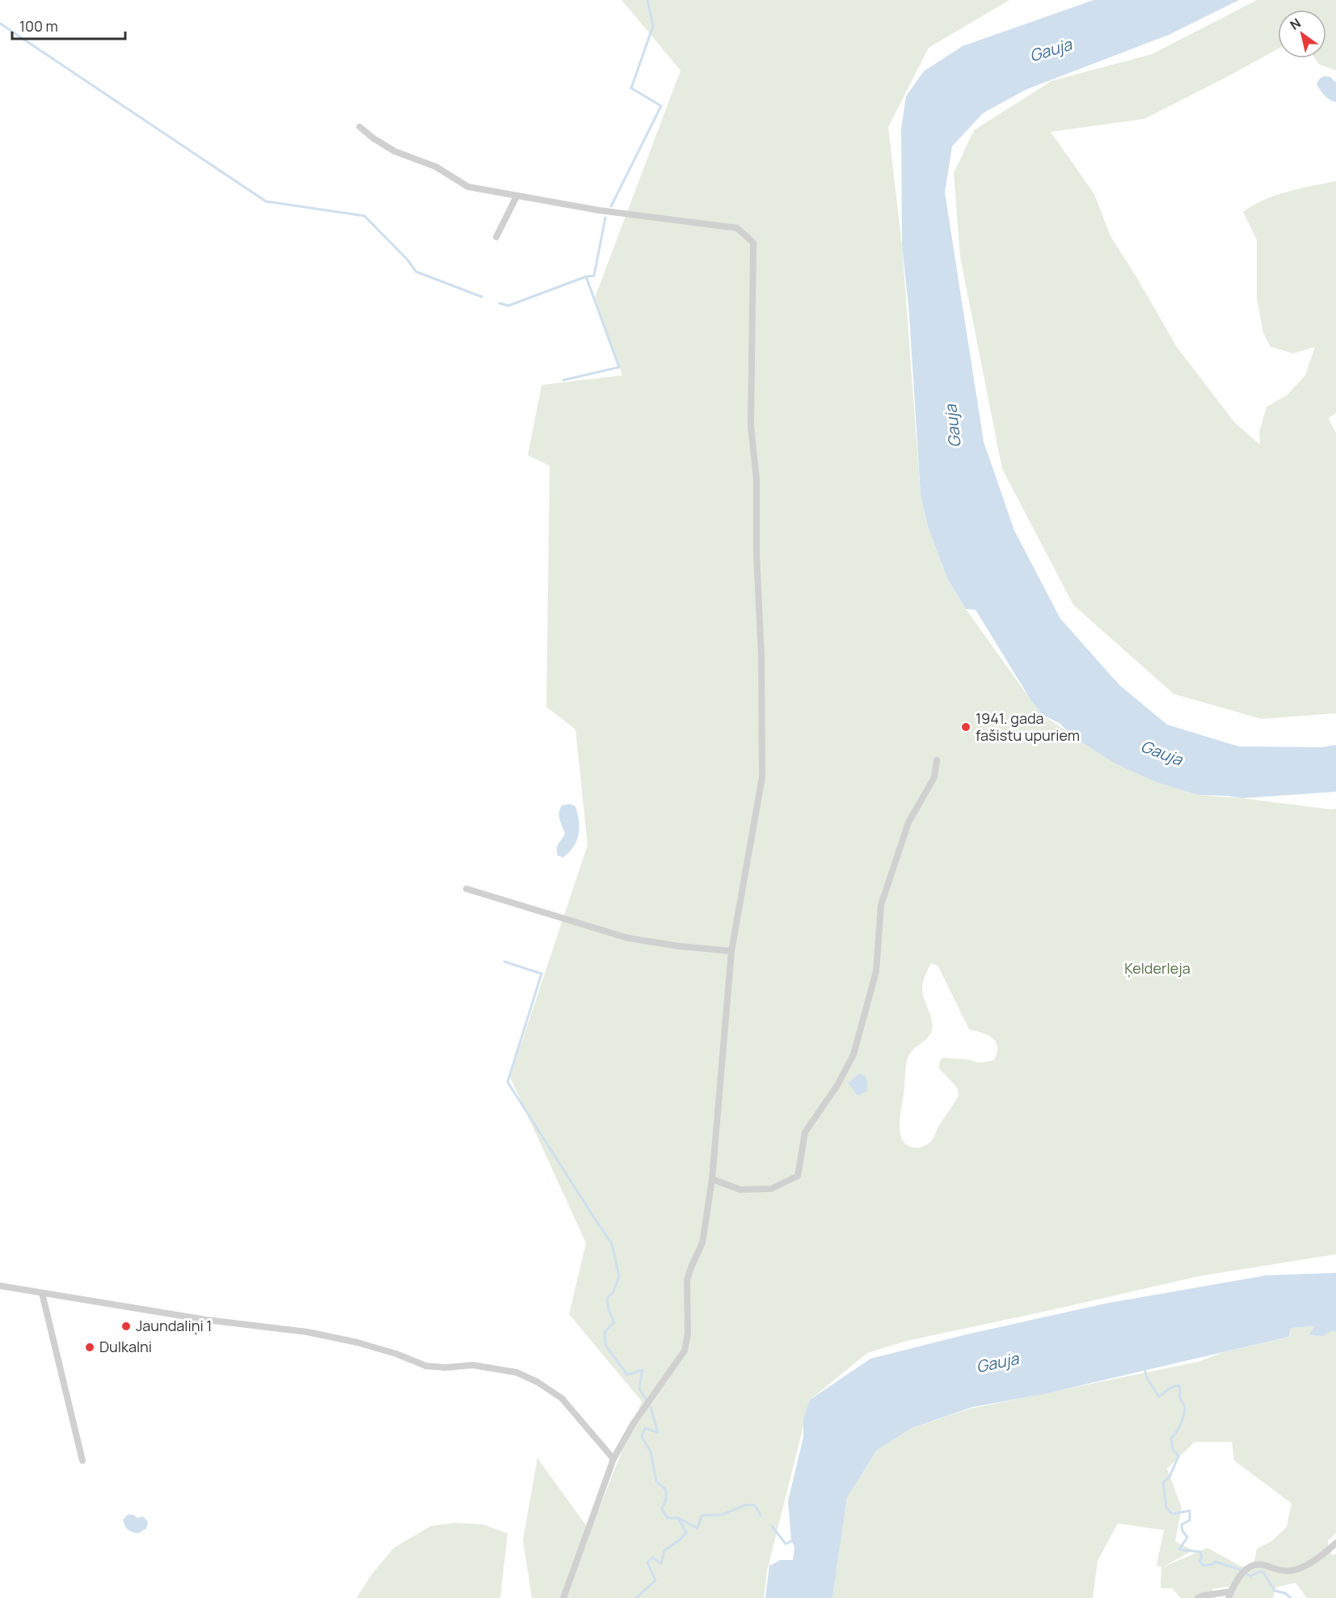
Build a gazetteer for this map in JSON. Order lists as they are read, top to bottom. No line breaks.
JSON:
{"water":["Gauja"],"parks":["Ķelderleja"],"places":["1941. gada fašistu upuriem","Jaundaliņi 1","Dulkalni"],"scale_bar":"100 m","north":"top left"}
